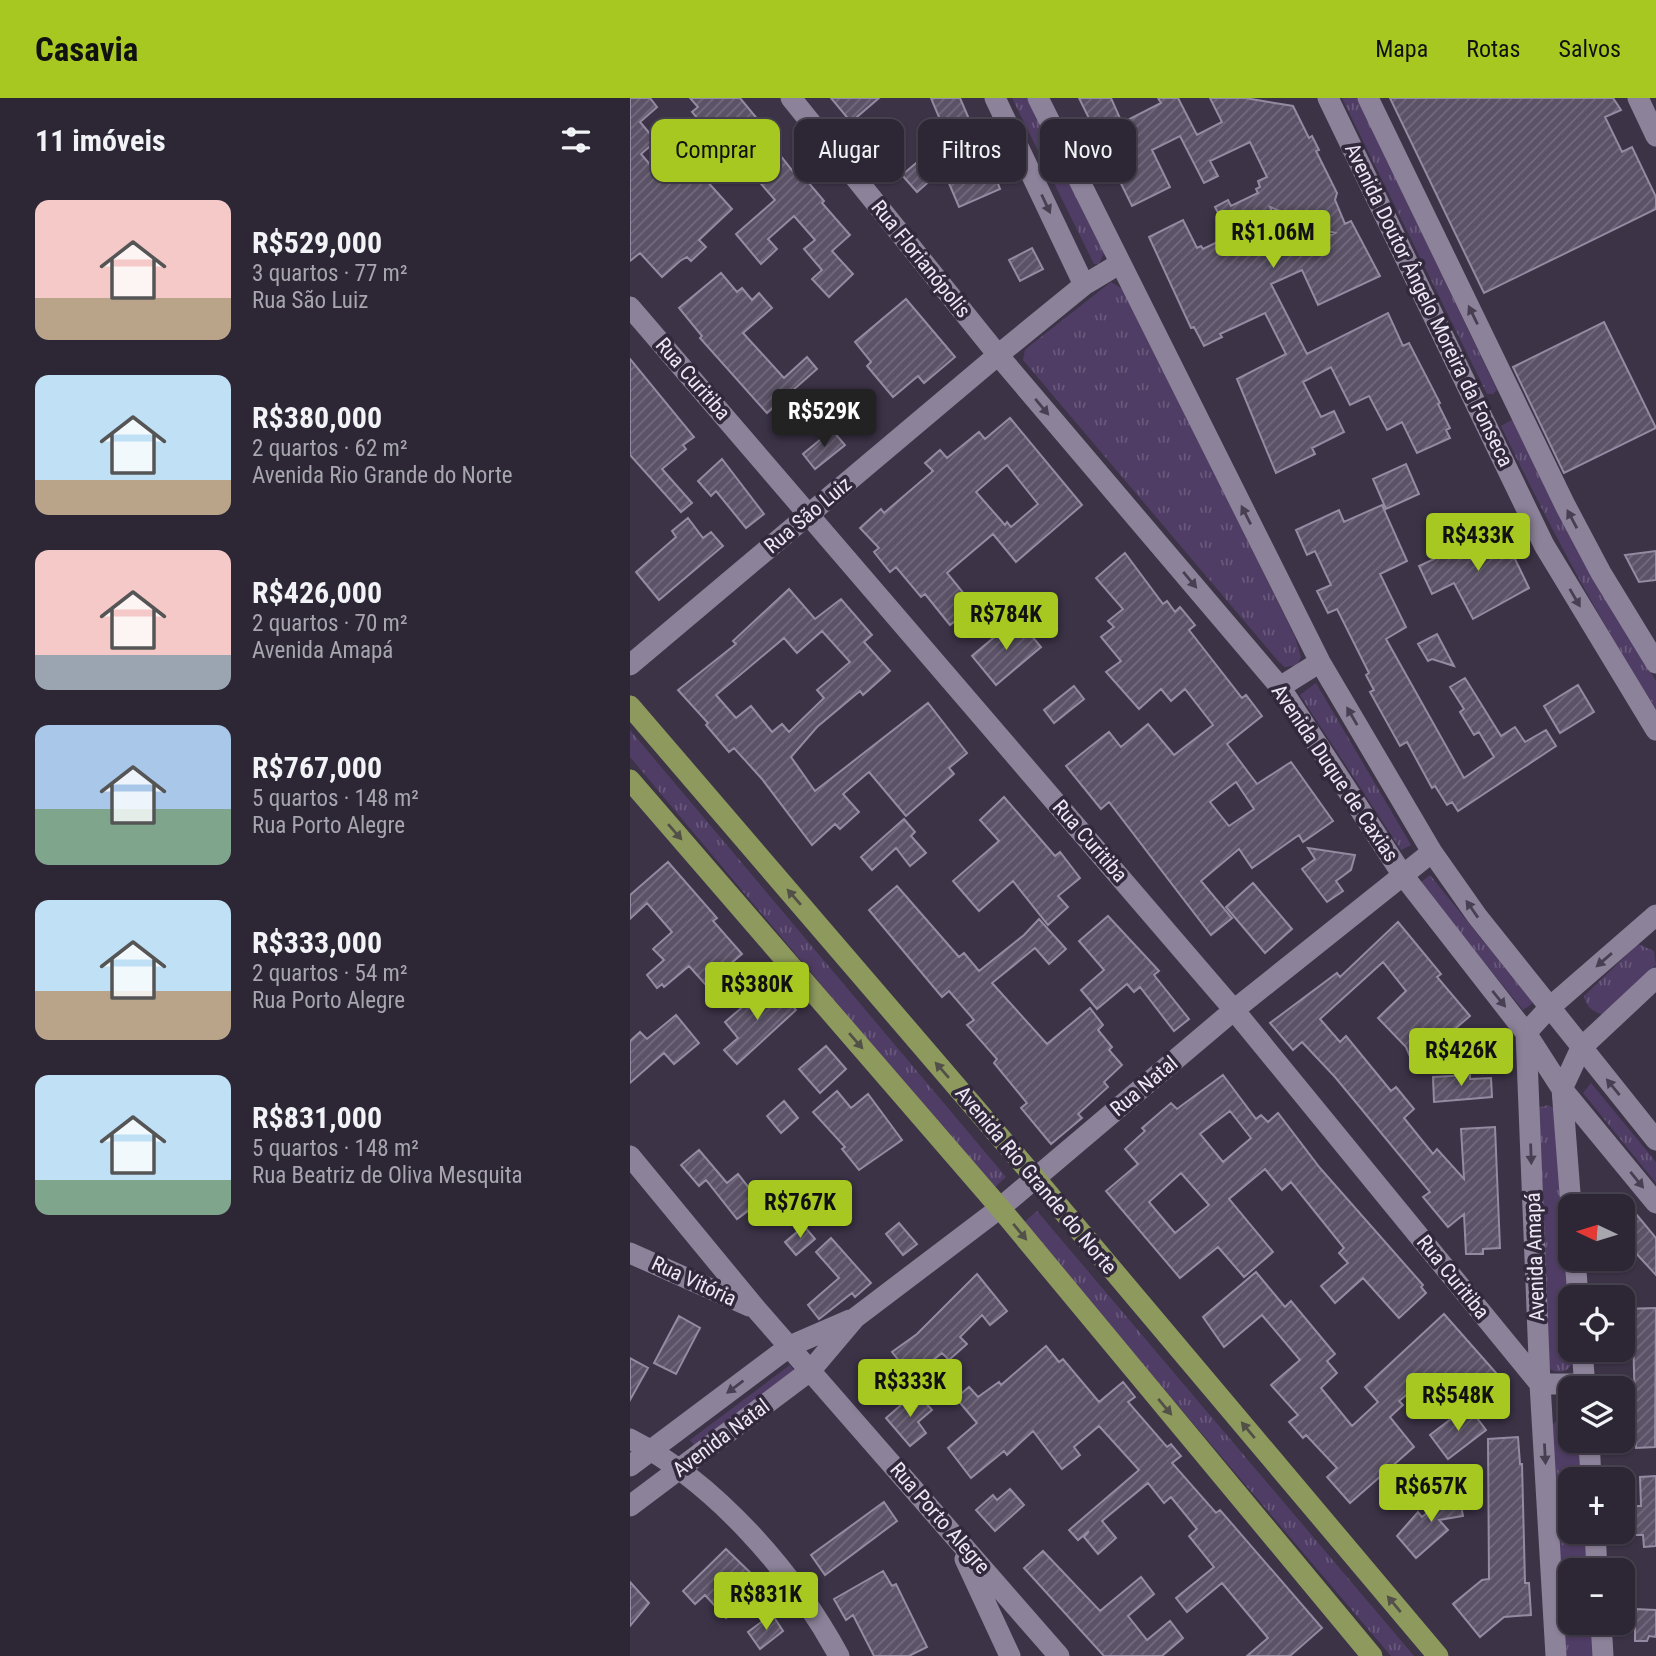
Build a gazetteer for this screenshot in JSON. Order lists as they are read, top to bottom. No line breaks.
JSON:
{"streets":{"main road":["Avenida Rio Grande do Norte"],"street":["Rua Florianópolis","Avenida Doutor Ângelo Moreira da Fonseca","Rua Curitiba","Rua São Luiz","Avenida Duque de Caxias","Rua Natal","Avenida Amapá","Rua Vitória","Avenida Natal","Rua Porto Alegre"]},"crossings":[["Rua Florianópolis","Rua São Luiz"],["Rua Florianópolis","Avenida Duque de Caxias"],["Rua Curitiba","Rua São Luiz"],["Rua Curitiba","Rua Natal"],["Rua Curitiba","Avenida Amapá"],["Rua São Luiz","Avenida Duque de Caxias"],["Avenida Duque de Caxias","Rua Natal"],["Avenida Duque de Caxias","Avenida Amapá"],["Rua Natal","Avenida Rio Grande do Norte"],["Rua Natal","Avenida Natal"],["Rua Natal","Rua Porto Alegre"],["Rua Vitória","Rua Porto Alegre"],["Avenida Natal","Rua Porto Alegre"]],"one_way":["Avenida Amapá"],"north":"left","page":{"header":"Casavia","nav":["Mapa","Rotas","Salvos"],"heading":"11 imóveis","chip":["Comprar","Alugar","Filtros","Novo"],"list":[{"name":"R$529,000","note":"3 quartos · 77 m² · Rua São Luiz"},{"name":"R$380,000","note":"2 quartos · 62 m² · Avenida Rio Grande do Norte"},{"name":"R$426,000","note":"2 quartos · 70 m² · Avenida Amapá"},{"name":"R$767,000","note":"5 quartos · 148 m² · Rua Porto Alegre"},{"name":"R$333,000","note":"2 quartos · 54 m² · Rua Porto Alegre"},{"name":"R$831,000","note":"5 quartos · 148 m² · Rua Beatriz de Oliva Mesquita"}],"price":["R$1.06M","R$529K","R$433K","R$784K","R$380K","R$426K","R$767K","R$333K","R$548K","R$657K","R$831K"],"map_buttons":["+","−"]}}
